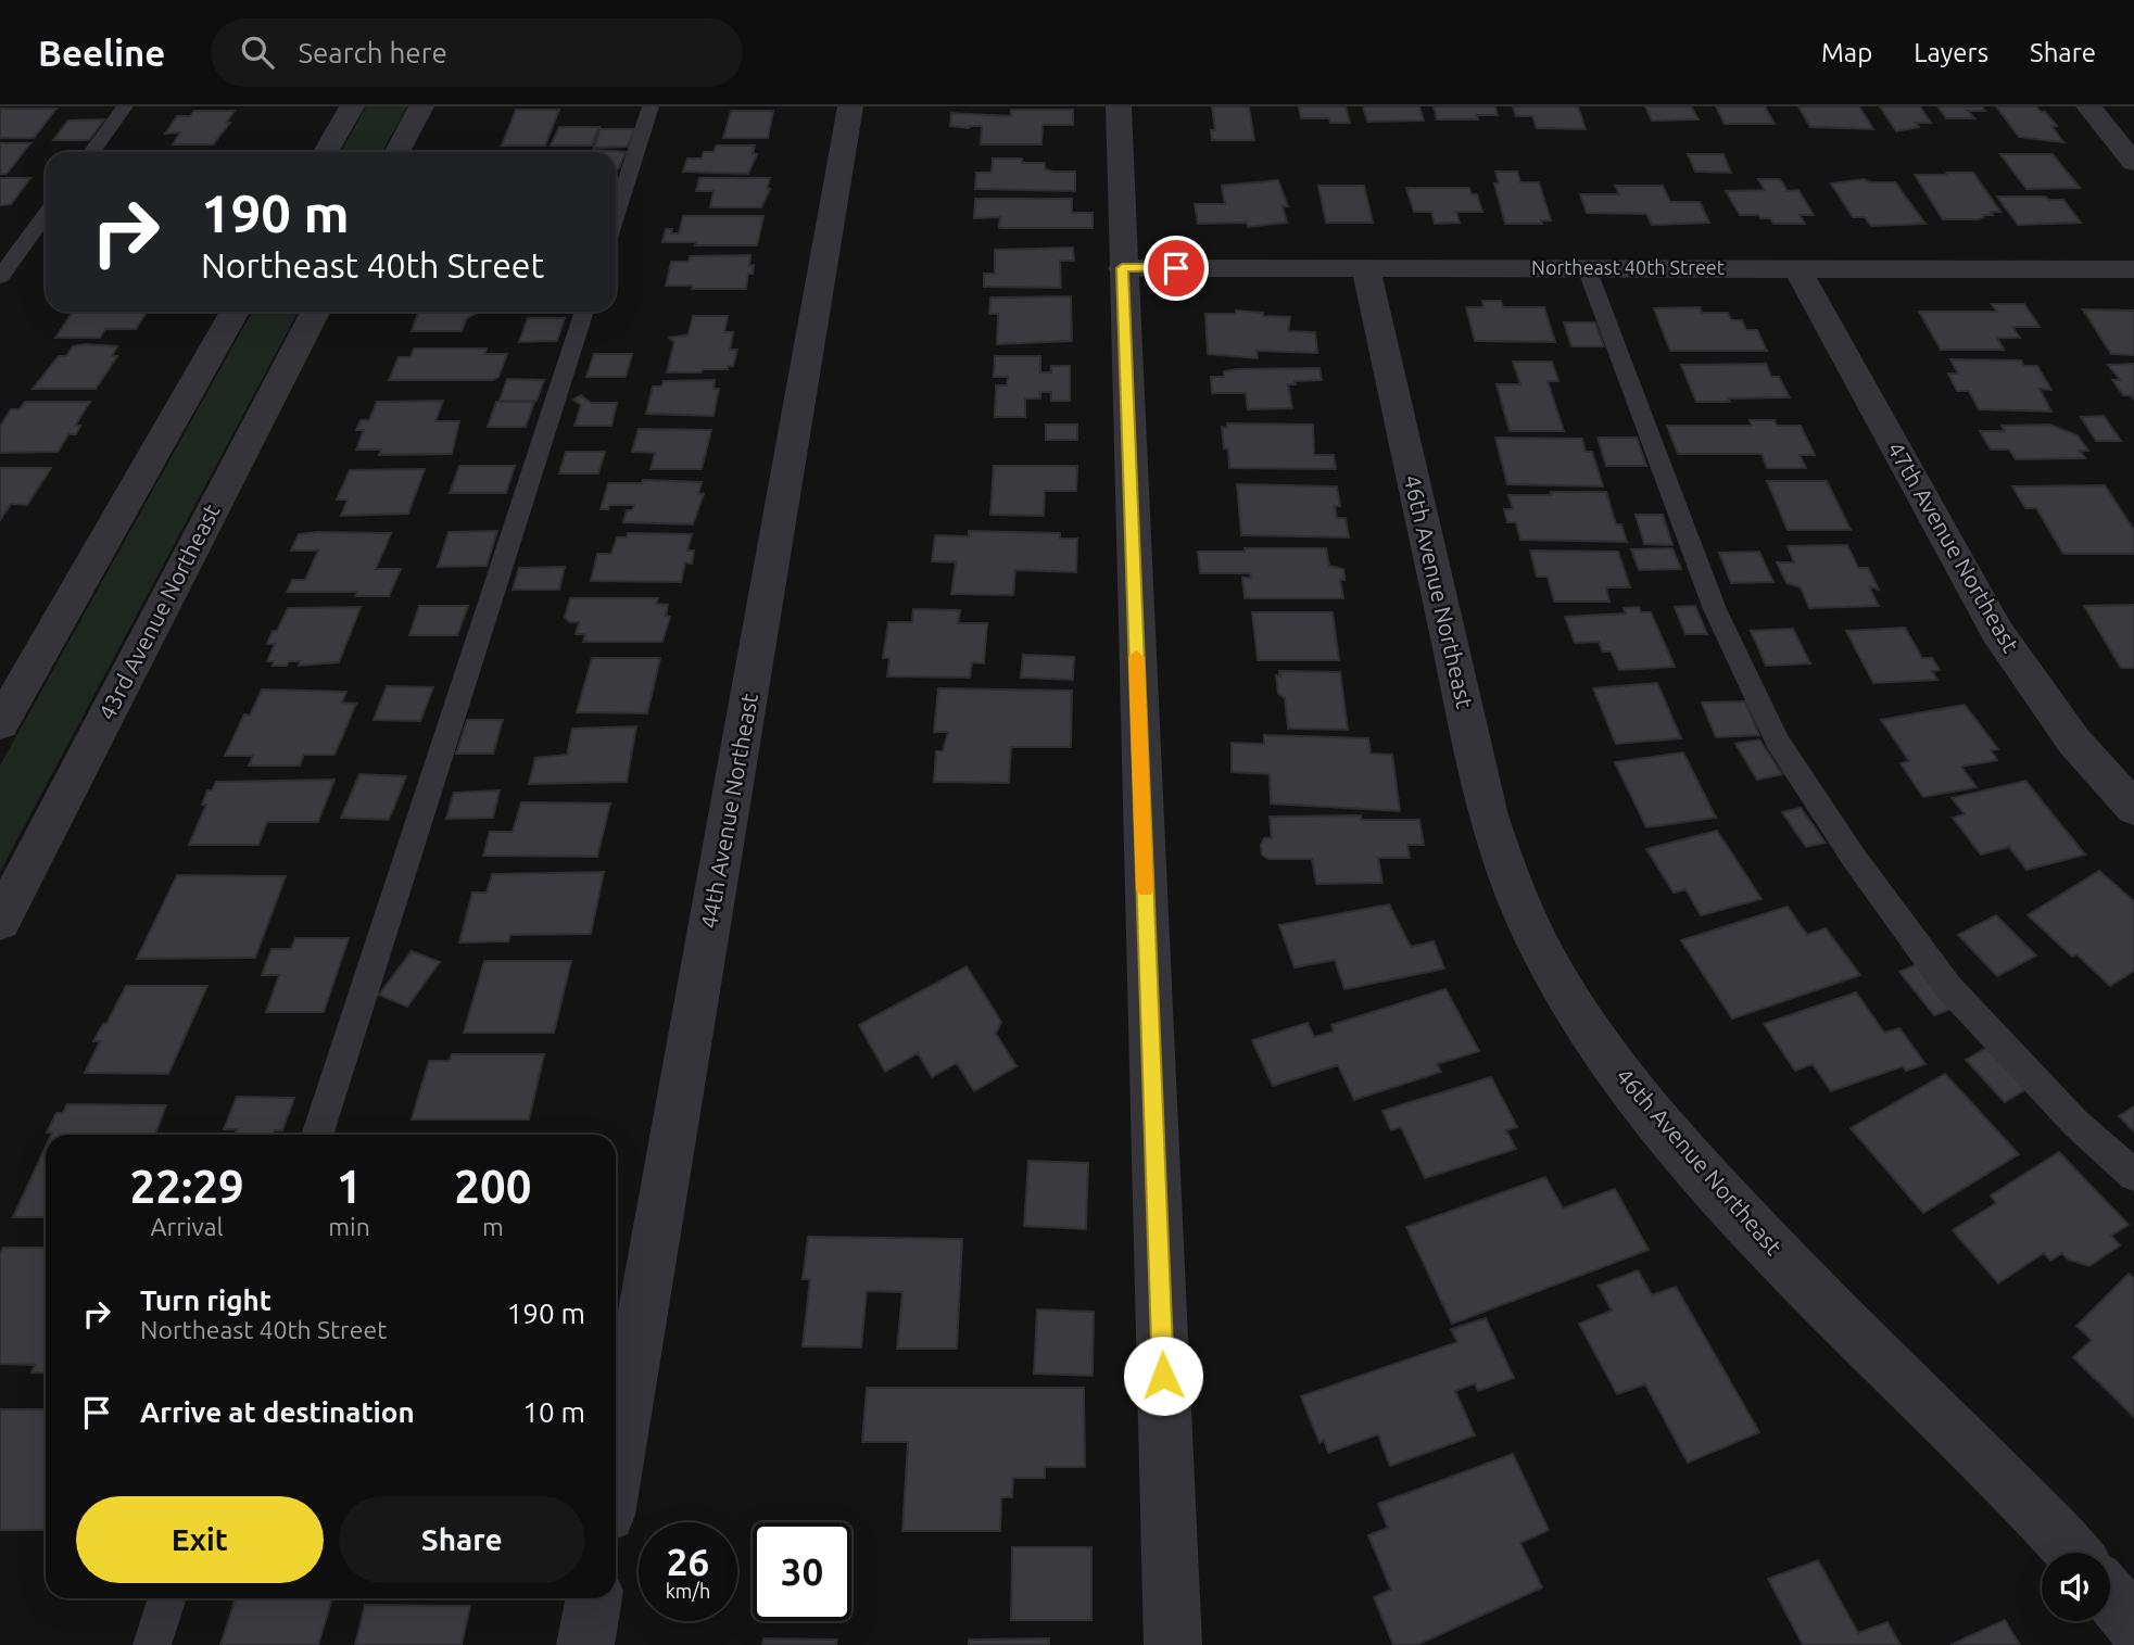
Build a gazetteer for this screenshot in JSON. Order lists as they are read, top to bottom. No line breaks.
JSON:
{"streets":{"street":["Northeast 40th Street","47th Avenue Northeast","46th Avenue Northeast","43rd Avenue Northeast","44th Avenue Northeast"]},"crossings":[["Northeast 40th Street","47th Avenue Northeast"],["Northeast 40th Street","46th Avenue Northeast"]],"page":{"header":"Beeline","search":"Search here","nav":["Map","Layers","Share"],"turn":["190 m","Northeast 40th Street"],"eta":["22:29","Arrival","1","min","200","m"],"list":[{"name":"Turn right","note":"Northeast 40th Street","value":"190 m"},{"name":"Arrive at destination","value":"10 m"}],"buttons":["Exit","Share"],"speed":"26 km/h","limit":"30"}}
